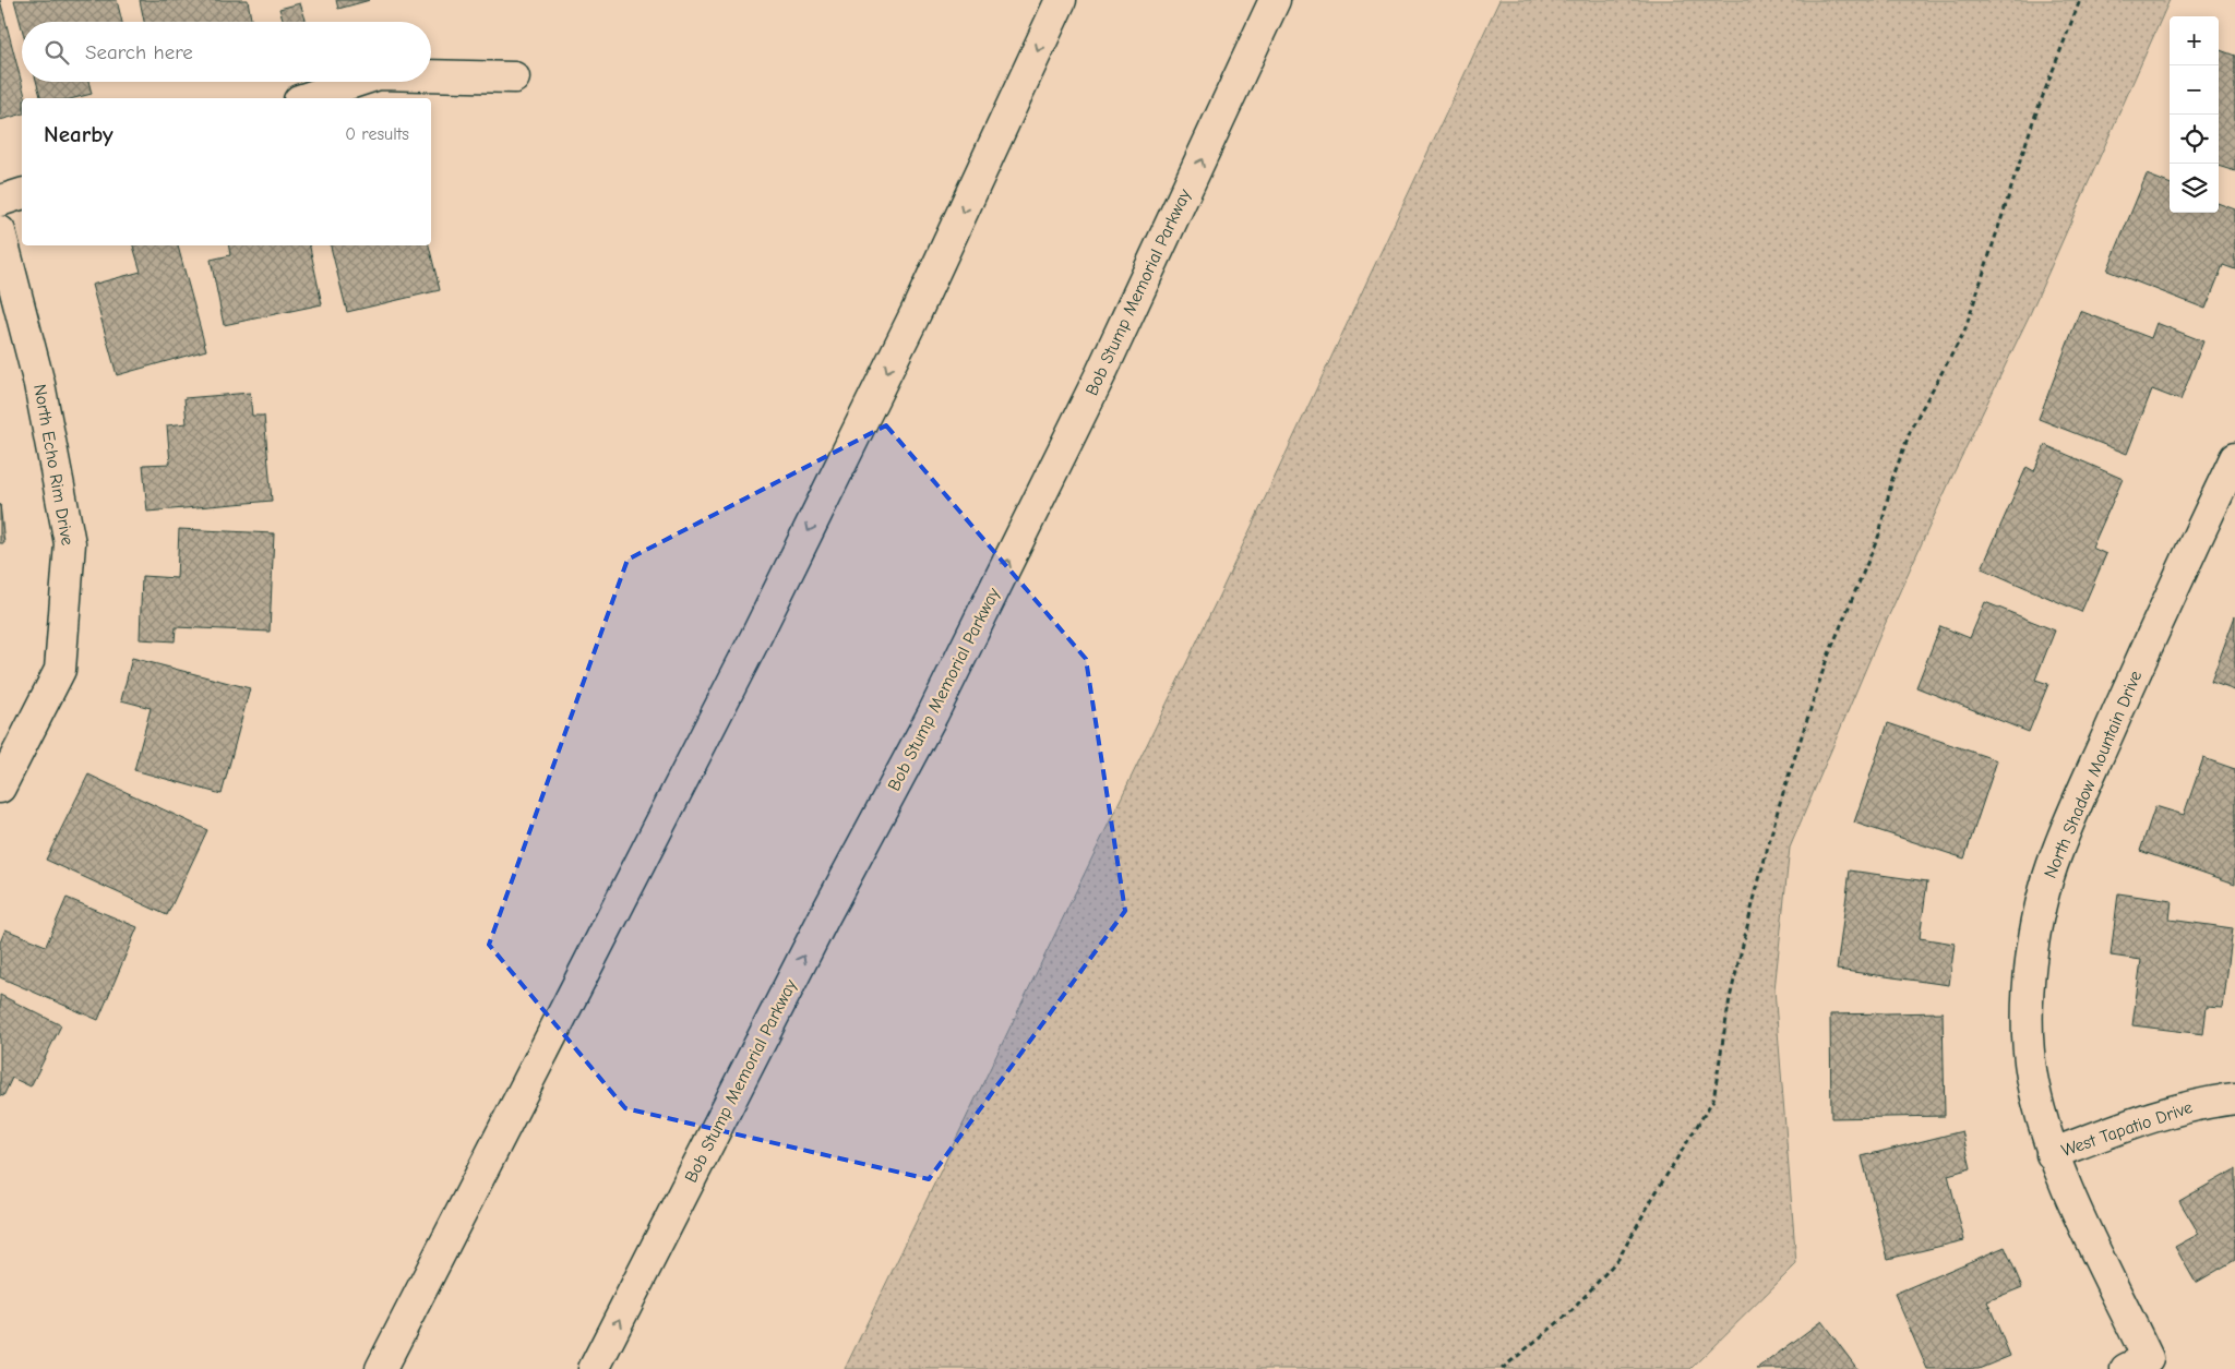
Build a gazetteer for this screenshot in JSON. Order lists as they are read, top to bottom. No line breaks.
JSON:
{"streets":{"main road":["Bob Stump Memorial Parkway","North Echo Rim Drive","North Shadow Mountain Drive","West Tapatio Drive"]},"crossings":[["North Shadow Mountain Drive","West Tapatio Drive"]],"page":{"map_buttons":["+","−"],"search":"Search here","heading":["Nearby","0 results"]}}
